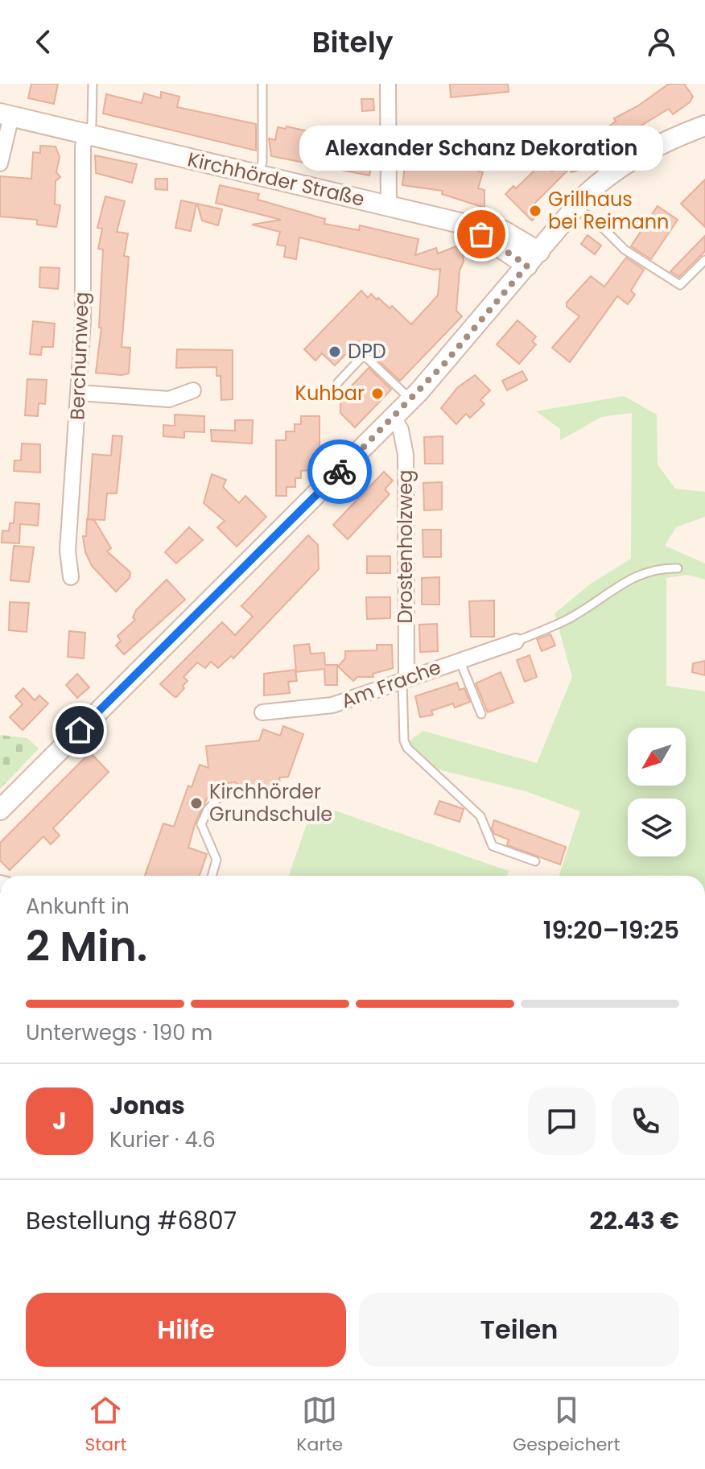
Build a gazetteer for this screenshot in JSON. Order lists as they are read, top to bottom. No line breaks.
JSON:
{"streets":{"main road":["Kirchhörder Straße"],"street":["Berchumweg","Drostenholzweg","Am Frache"]},"crossings":[["Kirchhörder Straße","Berchumweg"],["Drostenholzweg","Am Frache"]],"places":["Grillhaus bei Reimann","Alexander Schanz Dekoration","DPD","Kuhbar","Kirchhörder Grundschule"],"north":"bottom left","page":{"header":"Bitely","bubble":"Alexander Schanz Dekoration","heading":["2 Min.","Ankunft in","19:20–19:25"],"panel":["Jonas","Kurier · 4.6","Bestellung #6807","22.43 €"],"bar":"Unterwegs · 190 m","round":"J","buttons":["Hilfe","Teilen"],"tabs":["Start","Karte","Gespeichert"]}}
